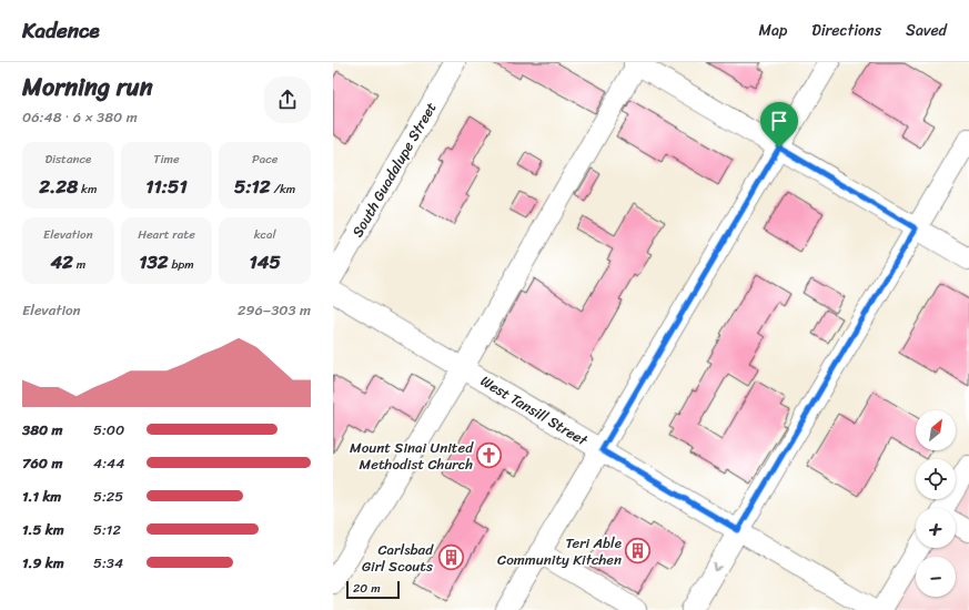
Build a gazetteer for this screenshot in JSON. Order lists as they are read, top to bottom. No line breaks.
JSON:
{"streets":{"street":["South Guadalupe Street","West Tansill Street"]},"places":{"church":["Mount Sinai United Methodist Church"],"building":["Teri Able Community Kitchen","Carlsbad Girl Scouts"]},"scale_bar":"20 m","north":"top right","page":{"header":"Kadence","nav":["Map","Directions","Saved"],"heading":["Morning run","06:48 · 6 × 380 m"],"stats":[["Distance","2.28 km"],["Time","11:51"],["Pace","5:12 /km"],["Elevation","42 m"],["Heart rate","132 bpm"],["kcal","145"]],"chart":["Elevation","296–303 m"],"map_buttons":["+","−"],"list":[{"name":"380 m","note":"5:00"},{"name":"760 m","note":"4:44"},{"name":"1.1 km","note":"5:25"},{"name":"1.5 km","note":"5:12"},{"name":"1.9 km","note":"5:34"}],"scale":"20 m"}}
